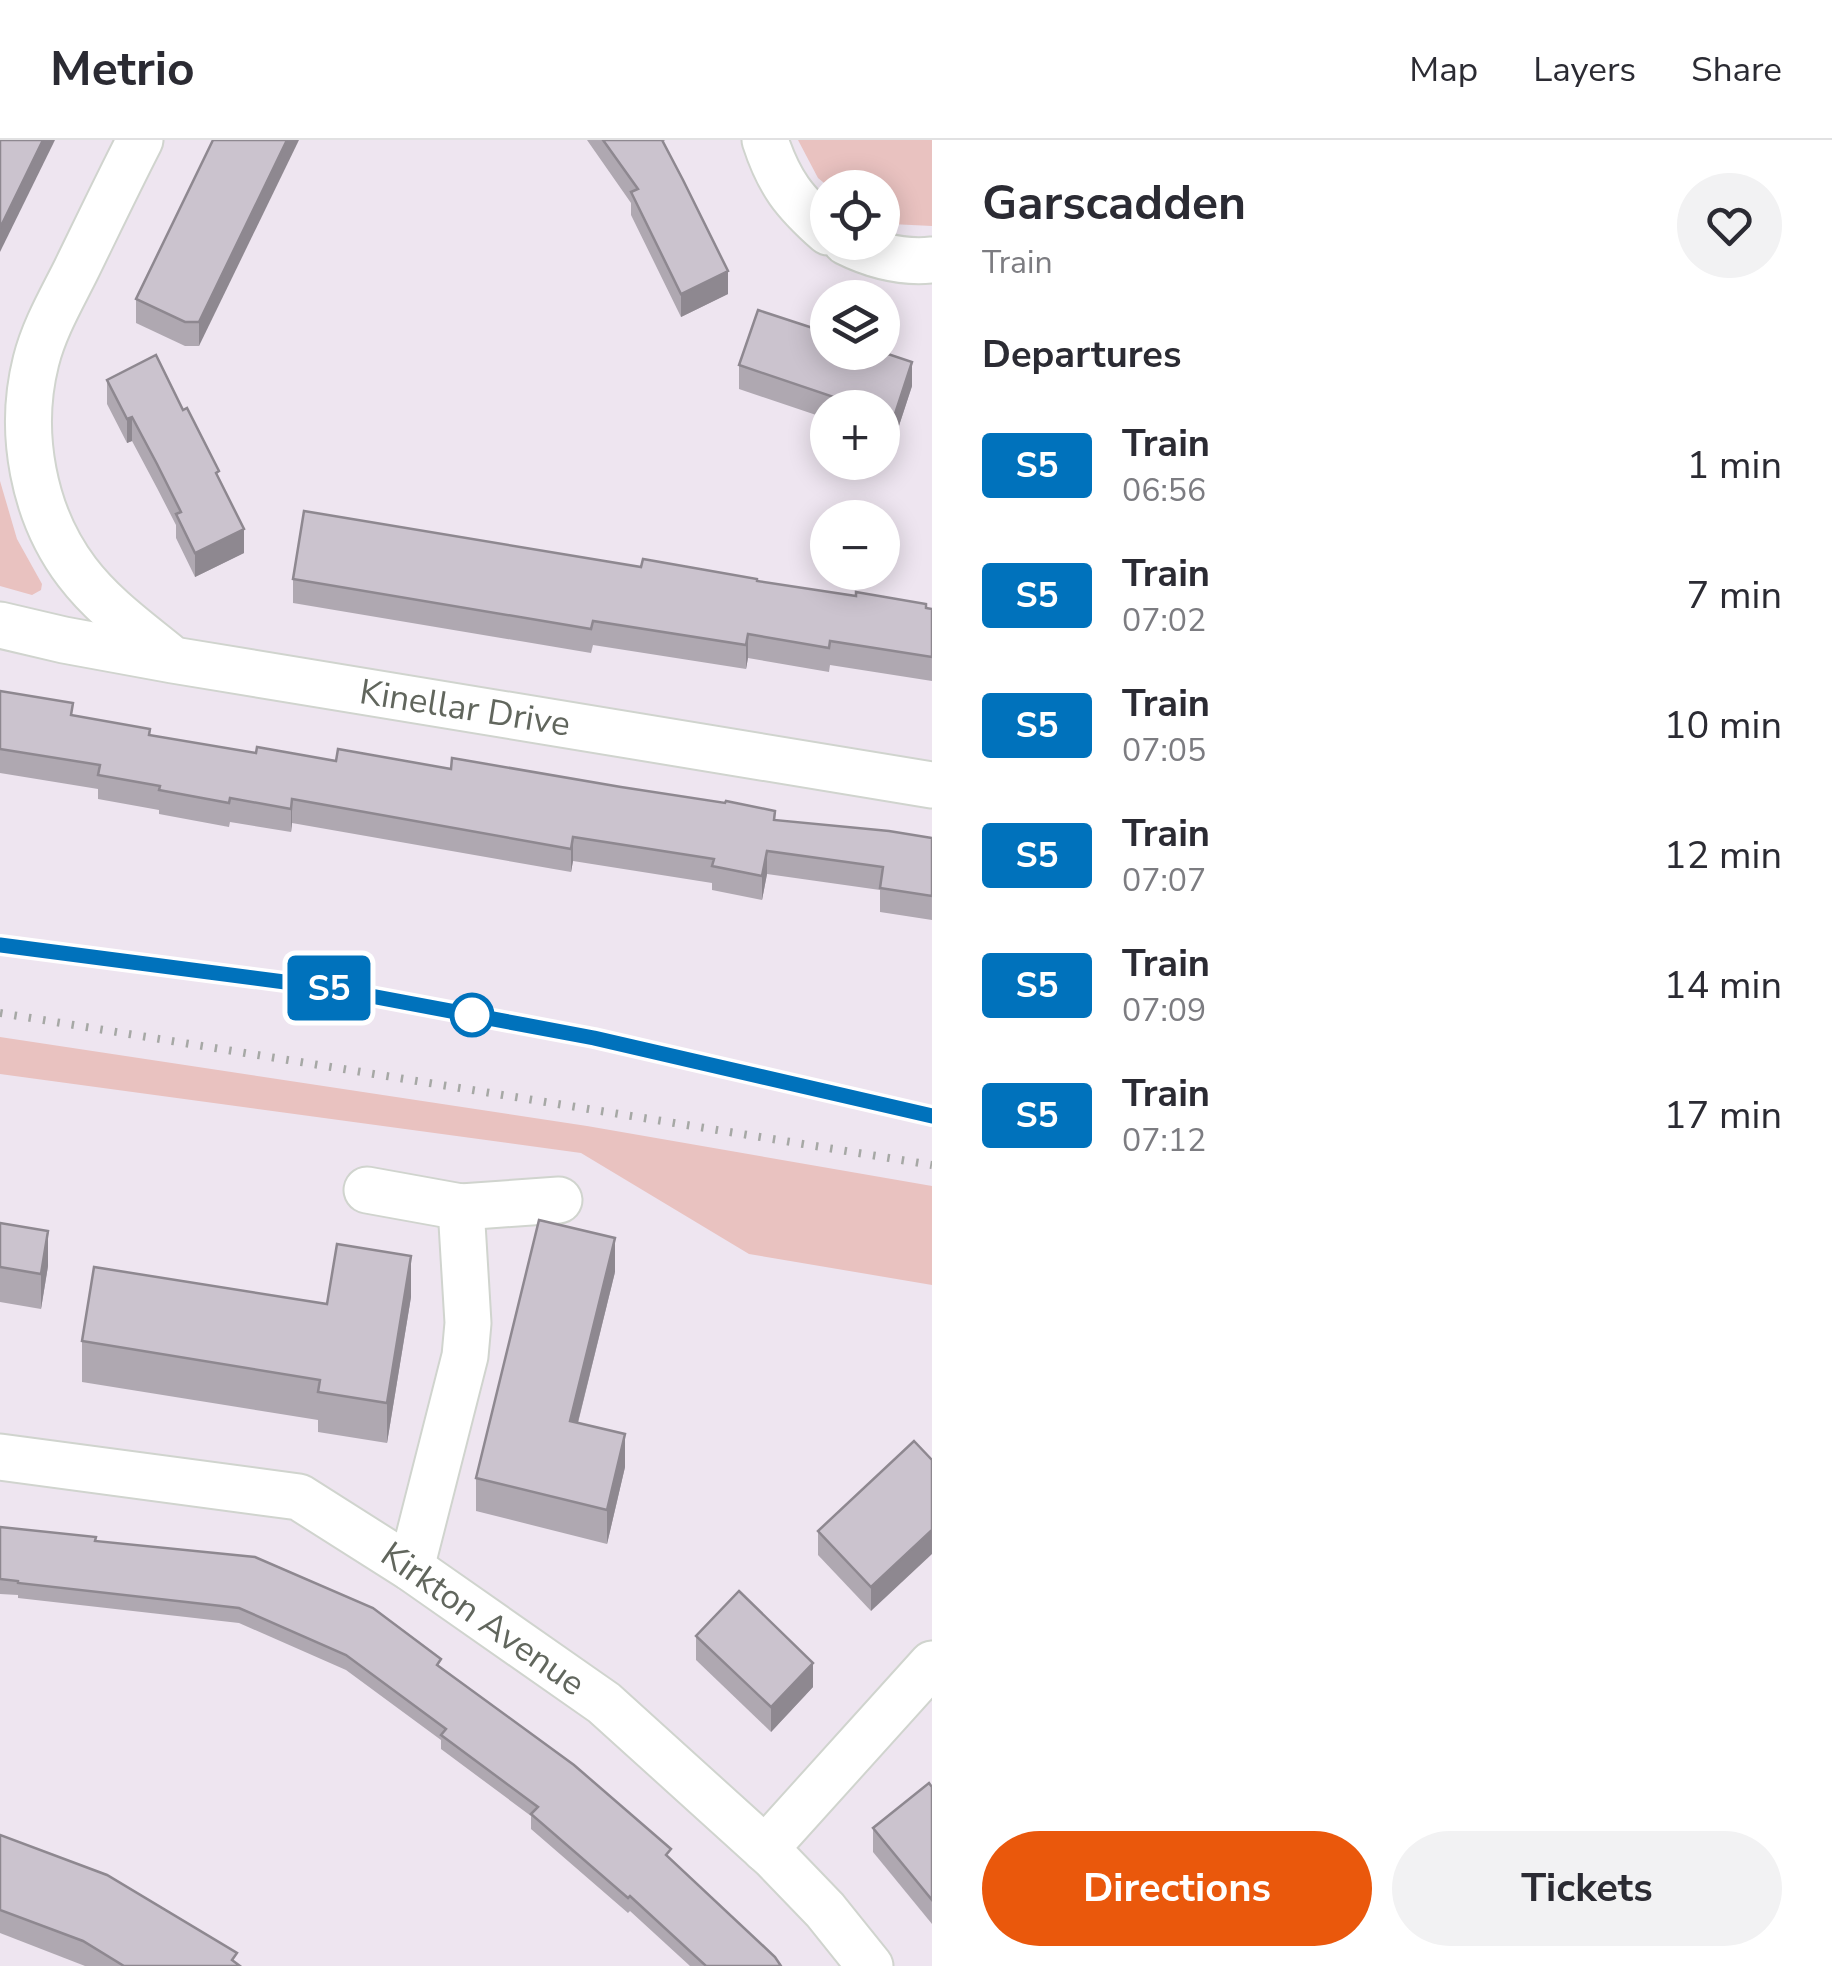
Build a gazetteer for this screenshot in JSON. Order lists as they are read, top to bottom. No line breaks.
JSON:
{"streets":{"street":["Kinellar Drive","Kirkton Avenue"]},"page":{"header":"Metrio","nav":["Map","Layers","Share"],"on_map":"S5","heading":[["Garscadden","Train"],"Departures"],"map_buttons":["+","−"],"list":[{"mark":"S5","name":"Train","note":"06:56","value":"1 min"},{"mark":"S5","name":"Train","note":"07:02","value":"7 min"},{"mark":"S5","name":"Train","note":"07:05","value":"10 min"},{"mark":"S5","name":"Train","note":"07:07","value":"12 min"},{"mark":"S5","name":"Train","note":"07:09","value":"14 min"},{"mark":"S5","name":"Train","note":"07:12","value":"17 min"}],"buttons":["Directions","Tickets"]}}
